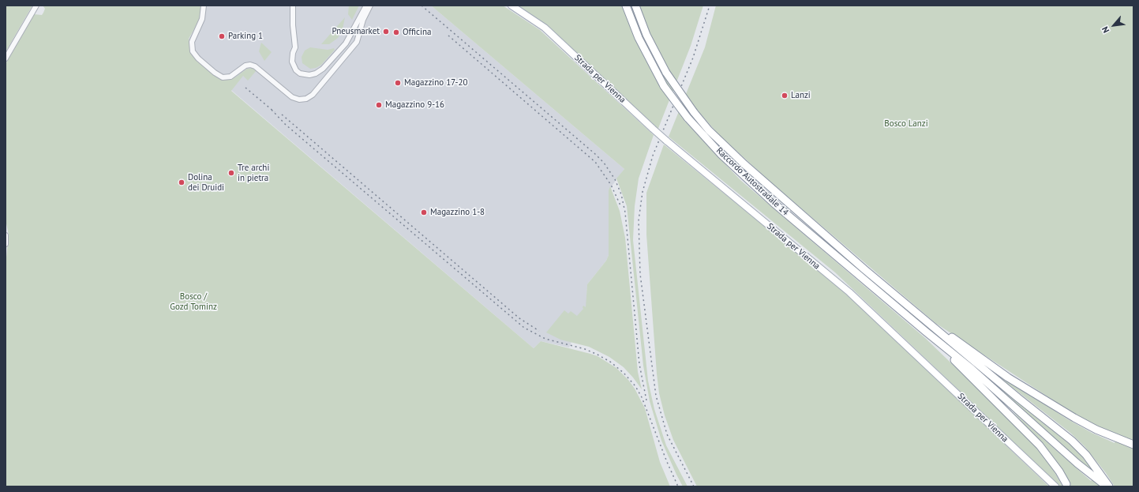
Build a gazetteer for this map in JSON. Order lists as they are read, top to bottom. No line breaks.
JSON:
{"streets":{"highway":["Raccordo Autostradale 14"],"main road":["Strada per Vienna"]},"parks":["Bosco Lanzi","Bosco / Gozd Tominz"],"places":["Pneusmarket","Officina","Parking 1","Magazzino 17-20","Lanzi","Magazzino 9-16","Tre archi in pietra","Dolina dei Druidi","Magazzino 1-8"],"north":"bottom left"}
